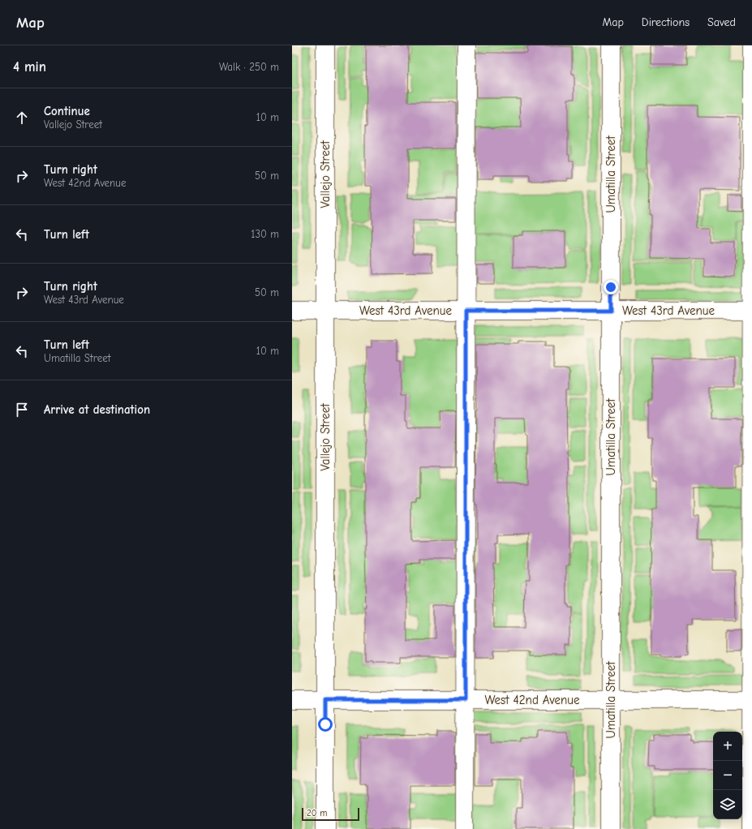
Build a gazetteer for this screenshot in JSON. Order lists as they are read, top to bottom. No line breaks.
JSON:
{"streets":{"street":["Vallejo Street","Umatilla Street","West 43rd Avenue","West 42nd Avenue"]},"crossings":[["Vallejo Street","West 43rd Avenue"],["Vallejo Street","West 42nd Avenue"],["Umatilla Street","West 43rd Avenue"],["Umatilla Street","West 42nd Avenue"]],"scale_bar":"20 m","page":{"header":"Map","nav":["Map","Directions","Saved"],"heading":["4 min","Walk · 250 m"],"list":[["Continue","Vallejo Street","10 m"],["Turn right","West 42nd Avenue","50 m"],["Turn left","130 m"],["Turn right","West 43rd Avenue","50 m"],["Turn left","Umatilla Street","10 m"],"Arrive at destination"],"map_buttons":["+","−"],"scale":"20 m"}}
